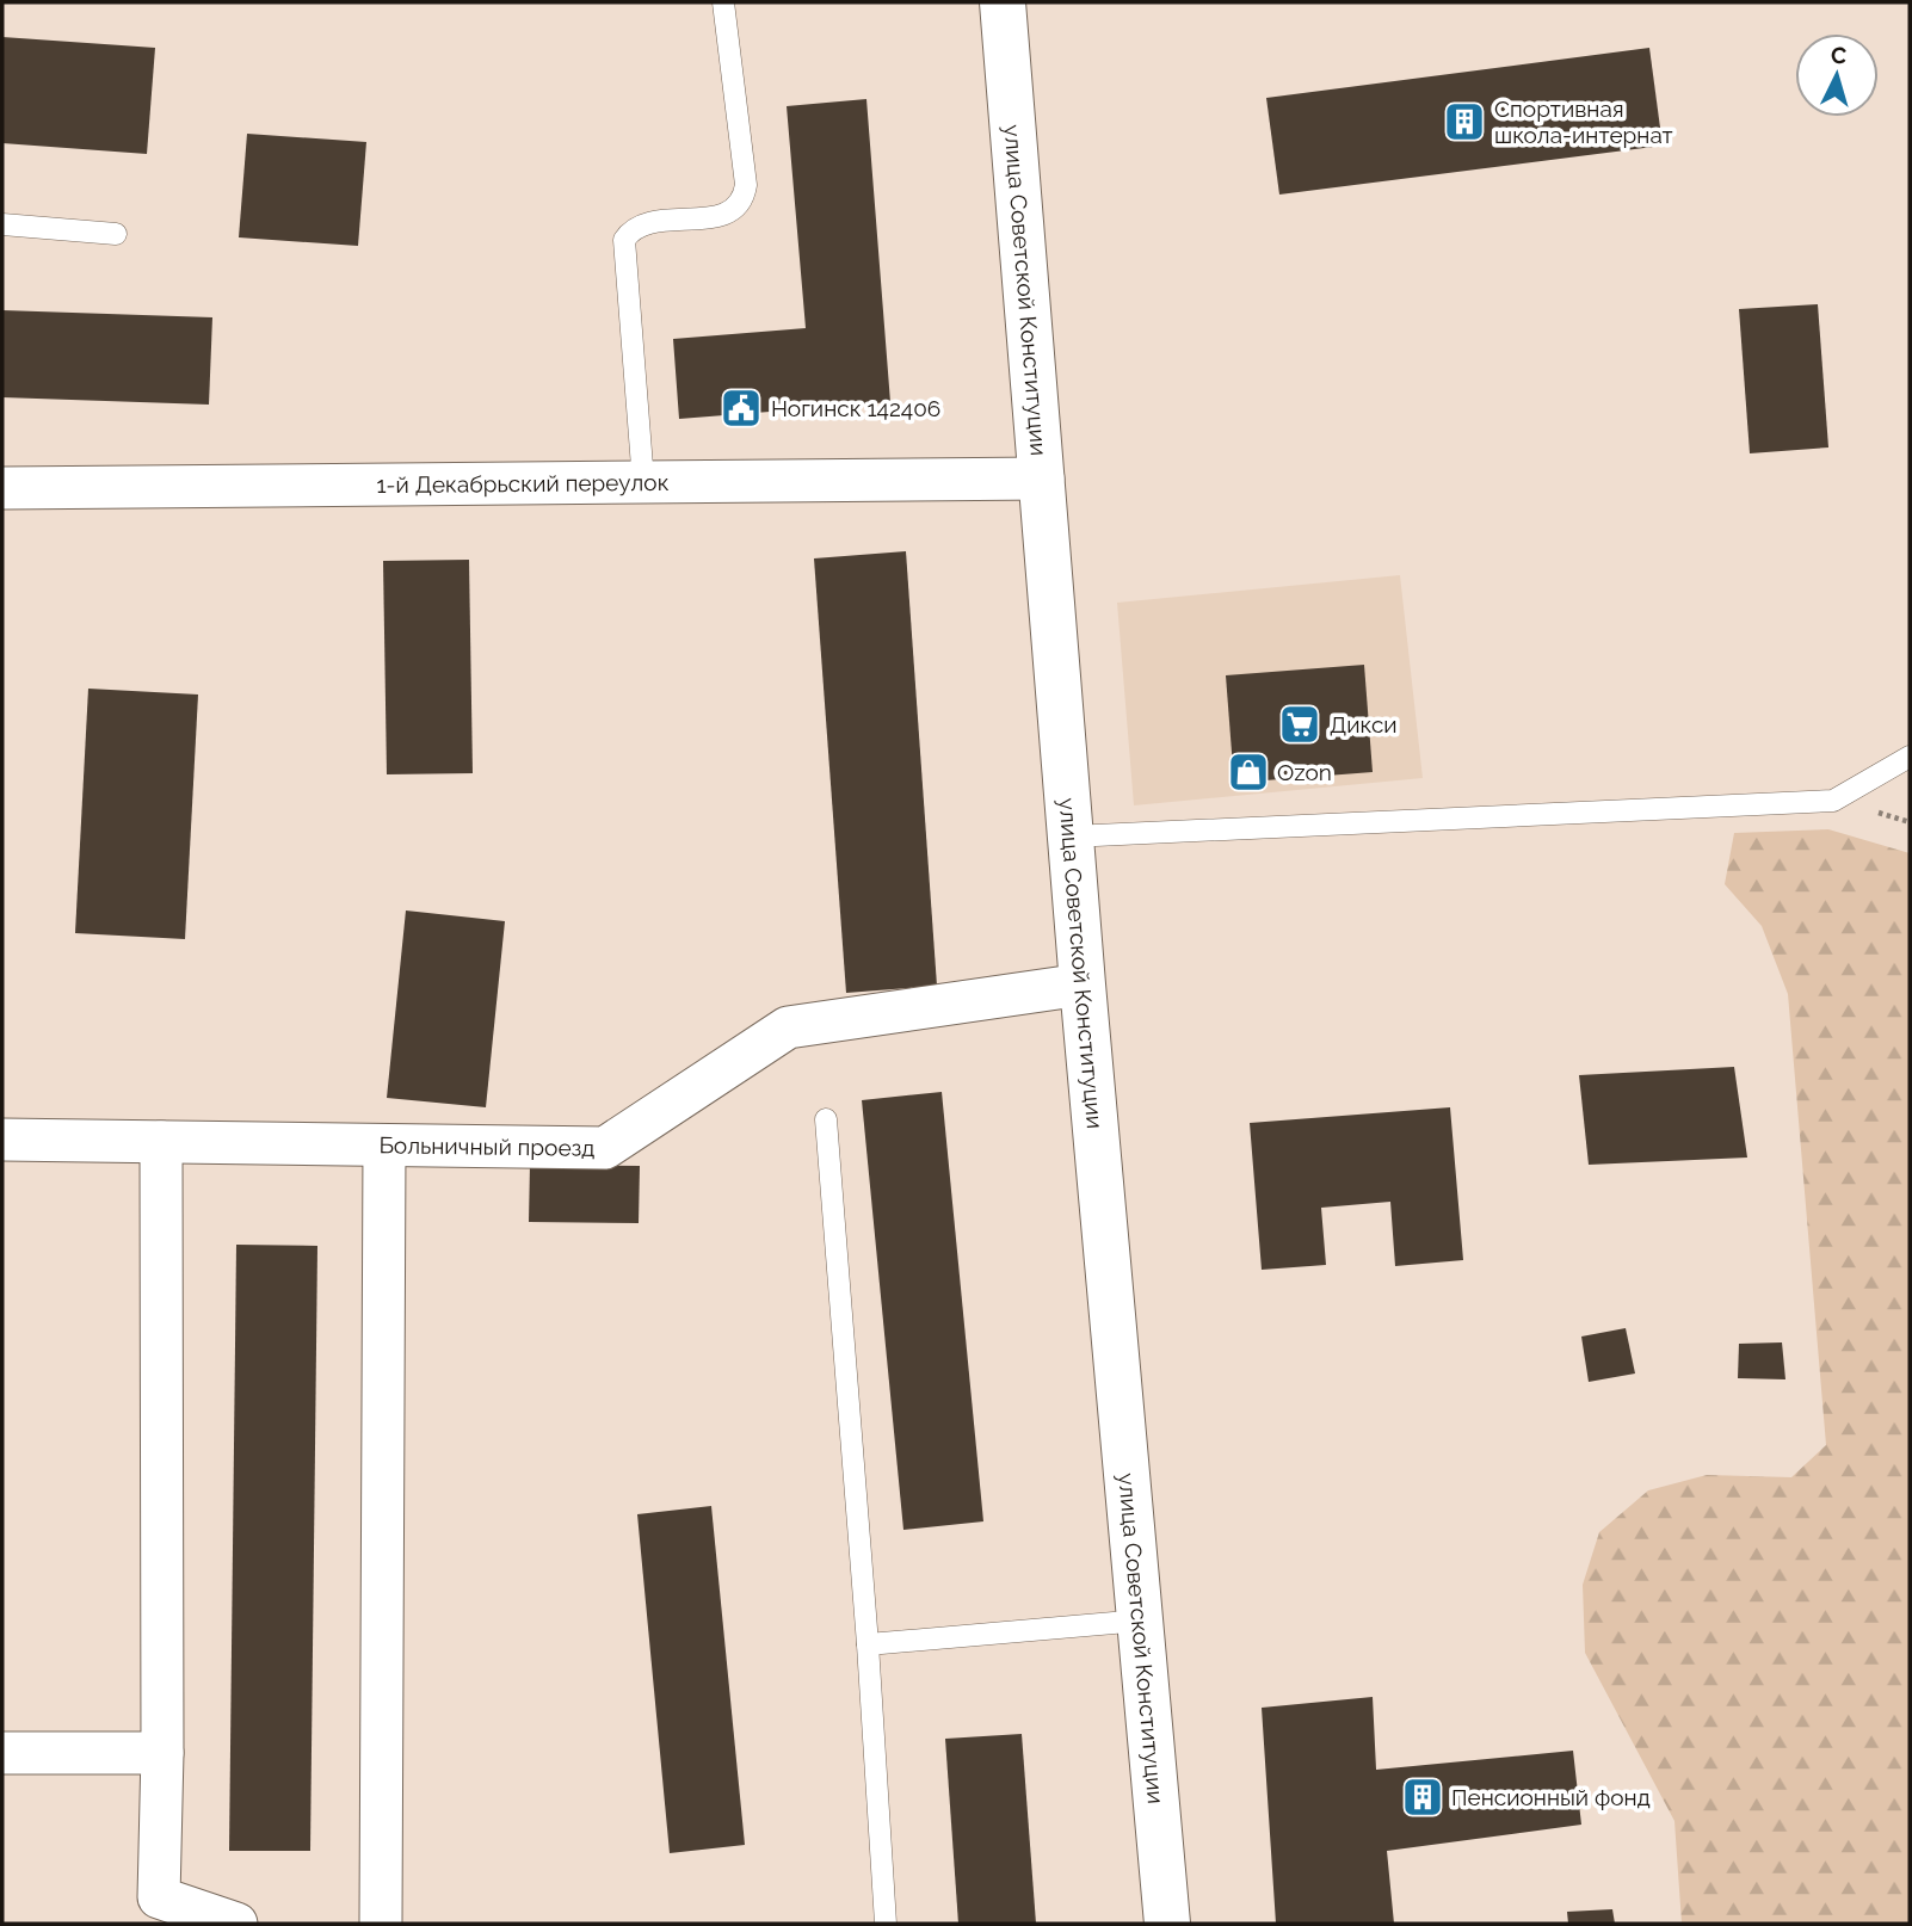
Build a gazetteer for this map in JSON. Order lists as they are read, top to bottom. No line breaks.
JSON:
{"streets":{"street":["улица Советской Конституции","1-й Декабрьский переулок","Больничный проезд"]},"crossings":[["улица Советской Конституции","1-й Декабрьский переулок"],["улица Советской Конституции","Больничный проезд"]],"places":{"building":["Спортивная школа-интернат","Пенсионный фонд"],"public building":["Ногинск 142406"],"supermarket":["Дикси"],"shop":["Ozon"]},"north":"top"}
